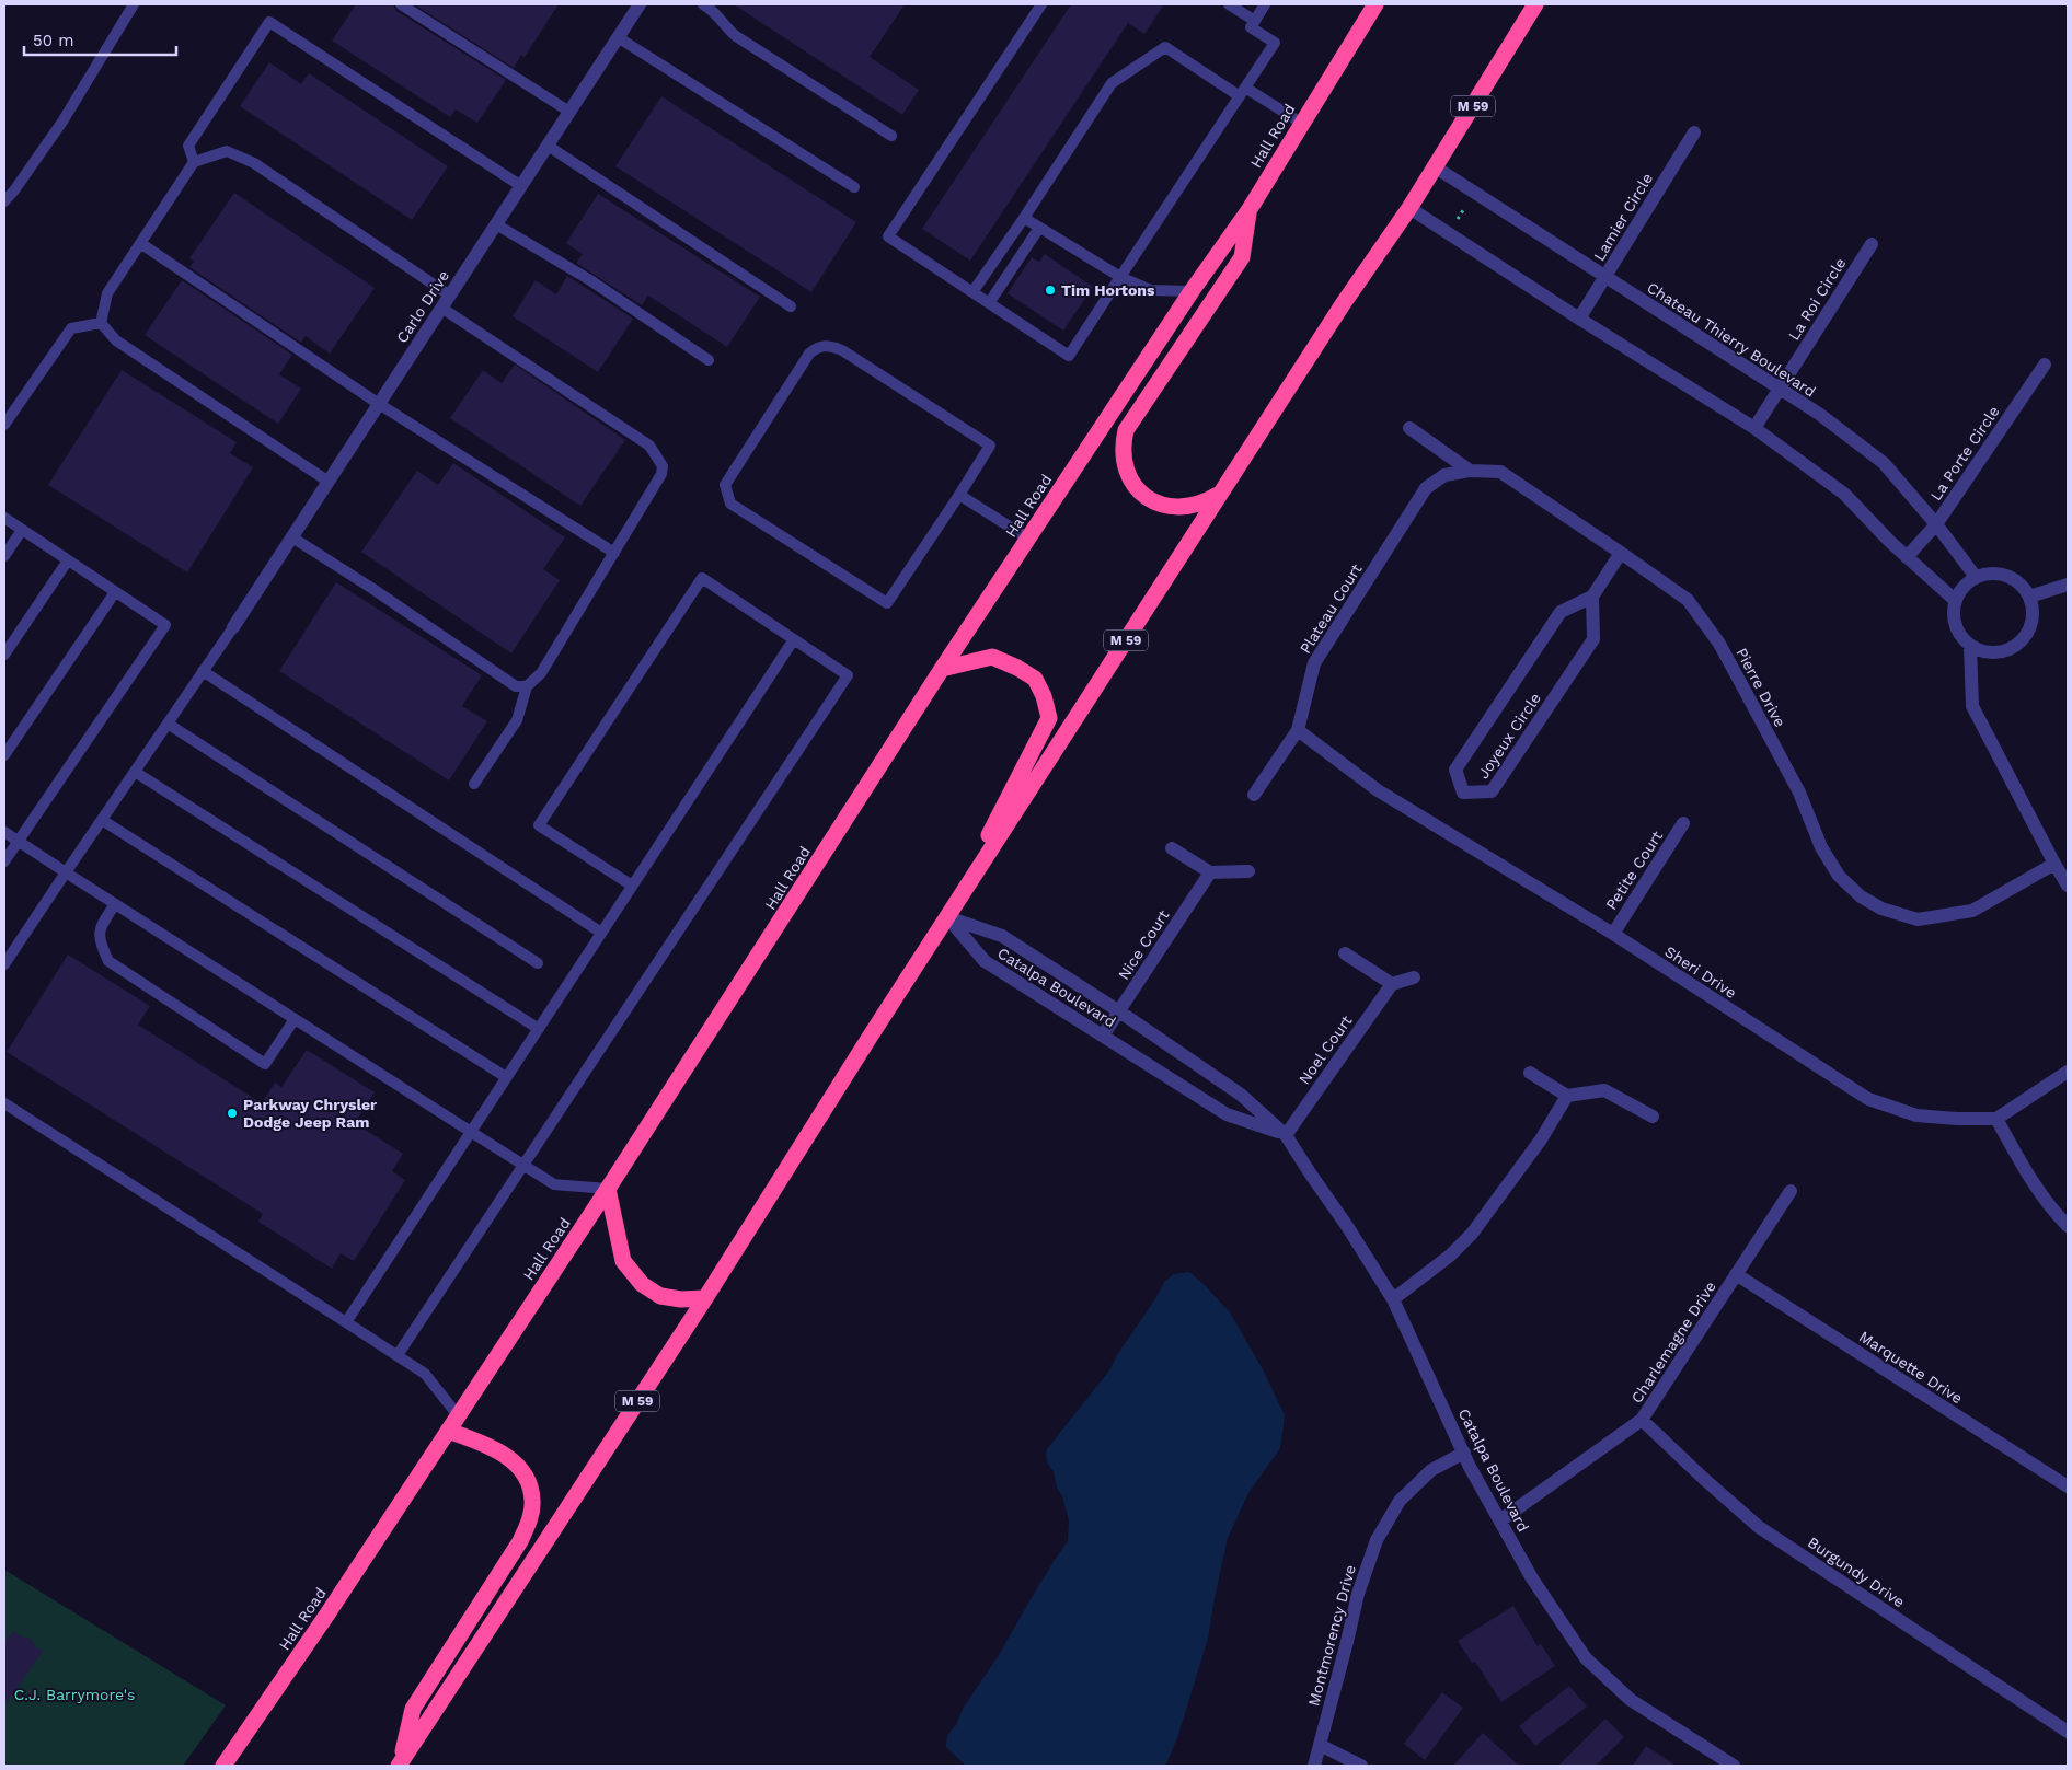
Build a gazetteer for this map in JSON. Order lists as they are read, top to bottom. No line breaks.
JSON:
{"streets":{"highway":["M 59","Hall Road"],"street":["Lamier Circle","La Roi Circle","Carlo Drive","Chateau Thierry Boulevard","La Porte Circle","Plateau Court","Pierre Drive","Joyeux Circle","Petite Court","Nice Court","Sheri Drive","Catalpa Boulevard","Noel Court","Charlemagne Drive","Marquette Drive","Burgundy Drive","Montmorency Drive"]},"crossings":[["M 59","Chateau Thierry Boulevard"],["M 59","Catalpa Boulevard"],["Lamier Circle","Chateau Thierry Boulevard"],["La Roi Circle","Chateau Thierry Boulevard"],["Chateau Thierry Boulevard","La Porte Circle"],["Plateau Court","Pierre Drive"],["Plateau Court","Sheri Drive"],["Petite Court","Sheri Drive"],["Nice Court","Catalpa Boulevard"],["Catalpa Boulevard","Noel Court"],["Catalpa Boulevard","Charlemagne Drive"],["Catalpa Boulevard","Montmorency Drive"],["Charlemagne Drive","Marquette Drive"],["Charlemagne Drive","Burgundy Drive"]],"parks":["C.J. Barrymore's"],"places":["Tim Hortons","Parkway Chrysler Dodge Jeep Ram"],"scale_bar":"50 m"}
